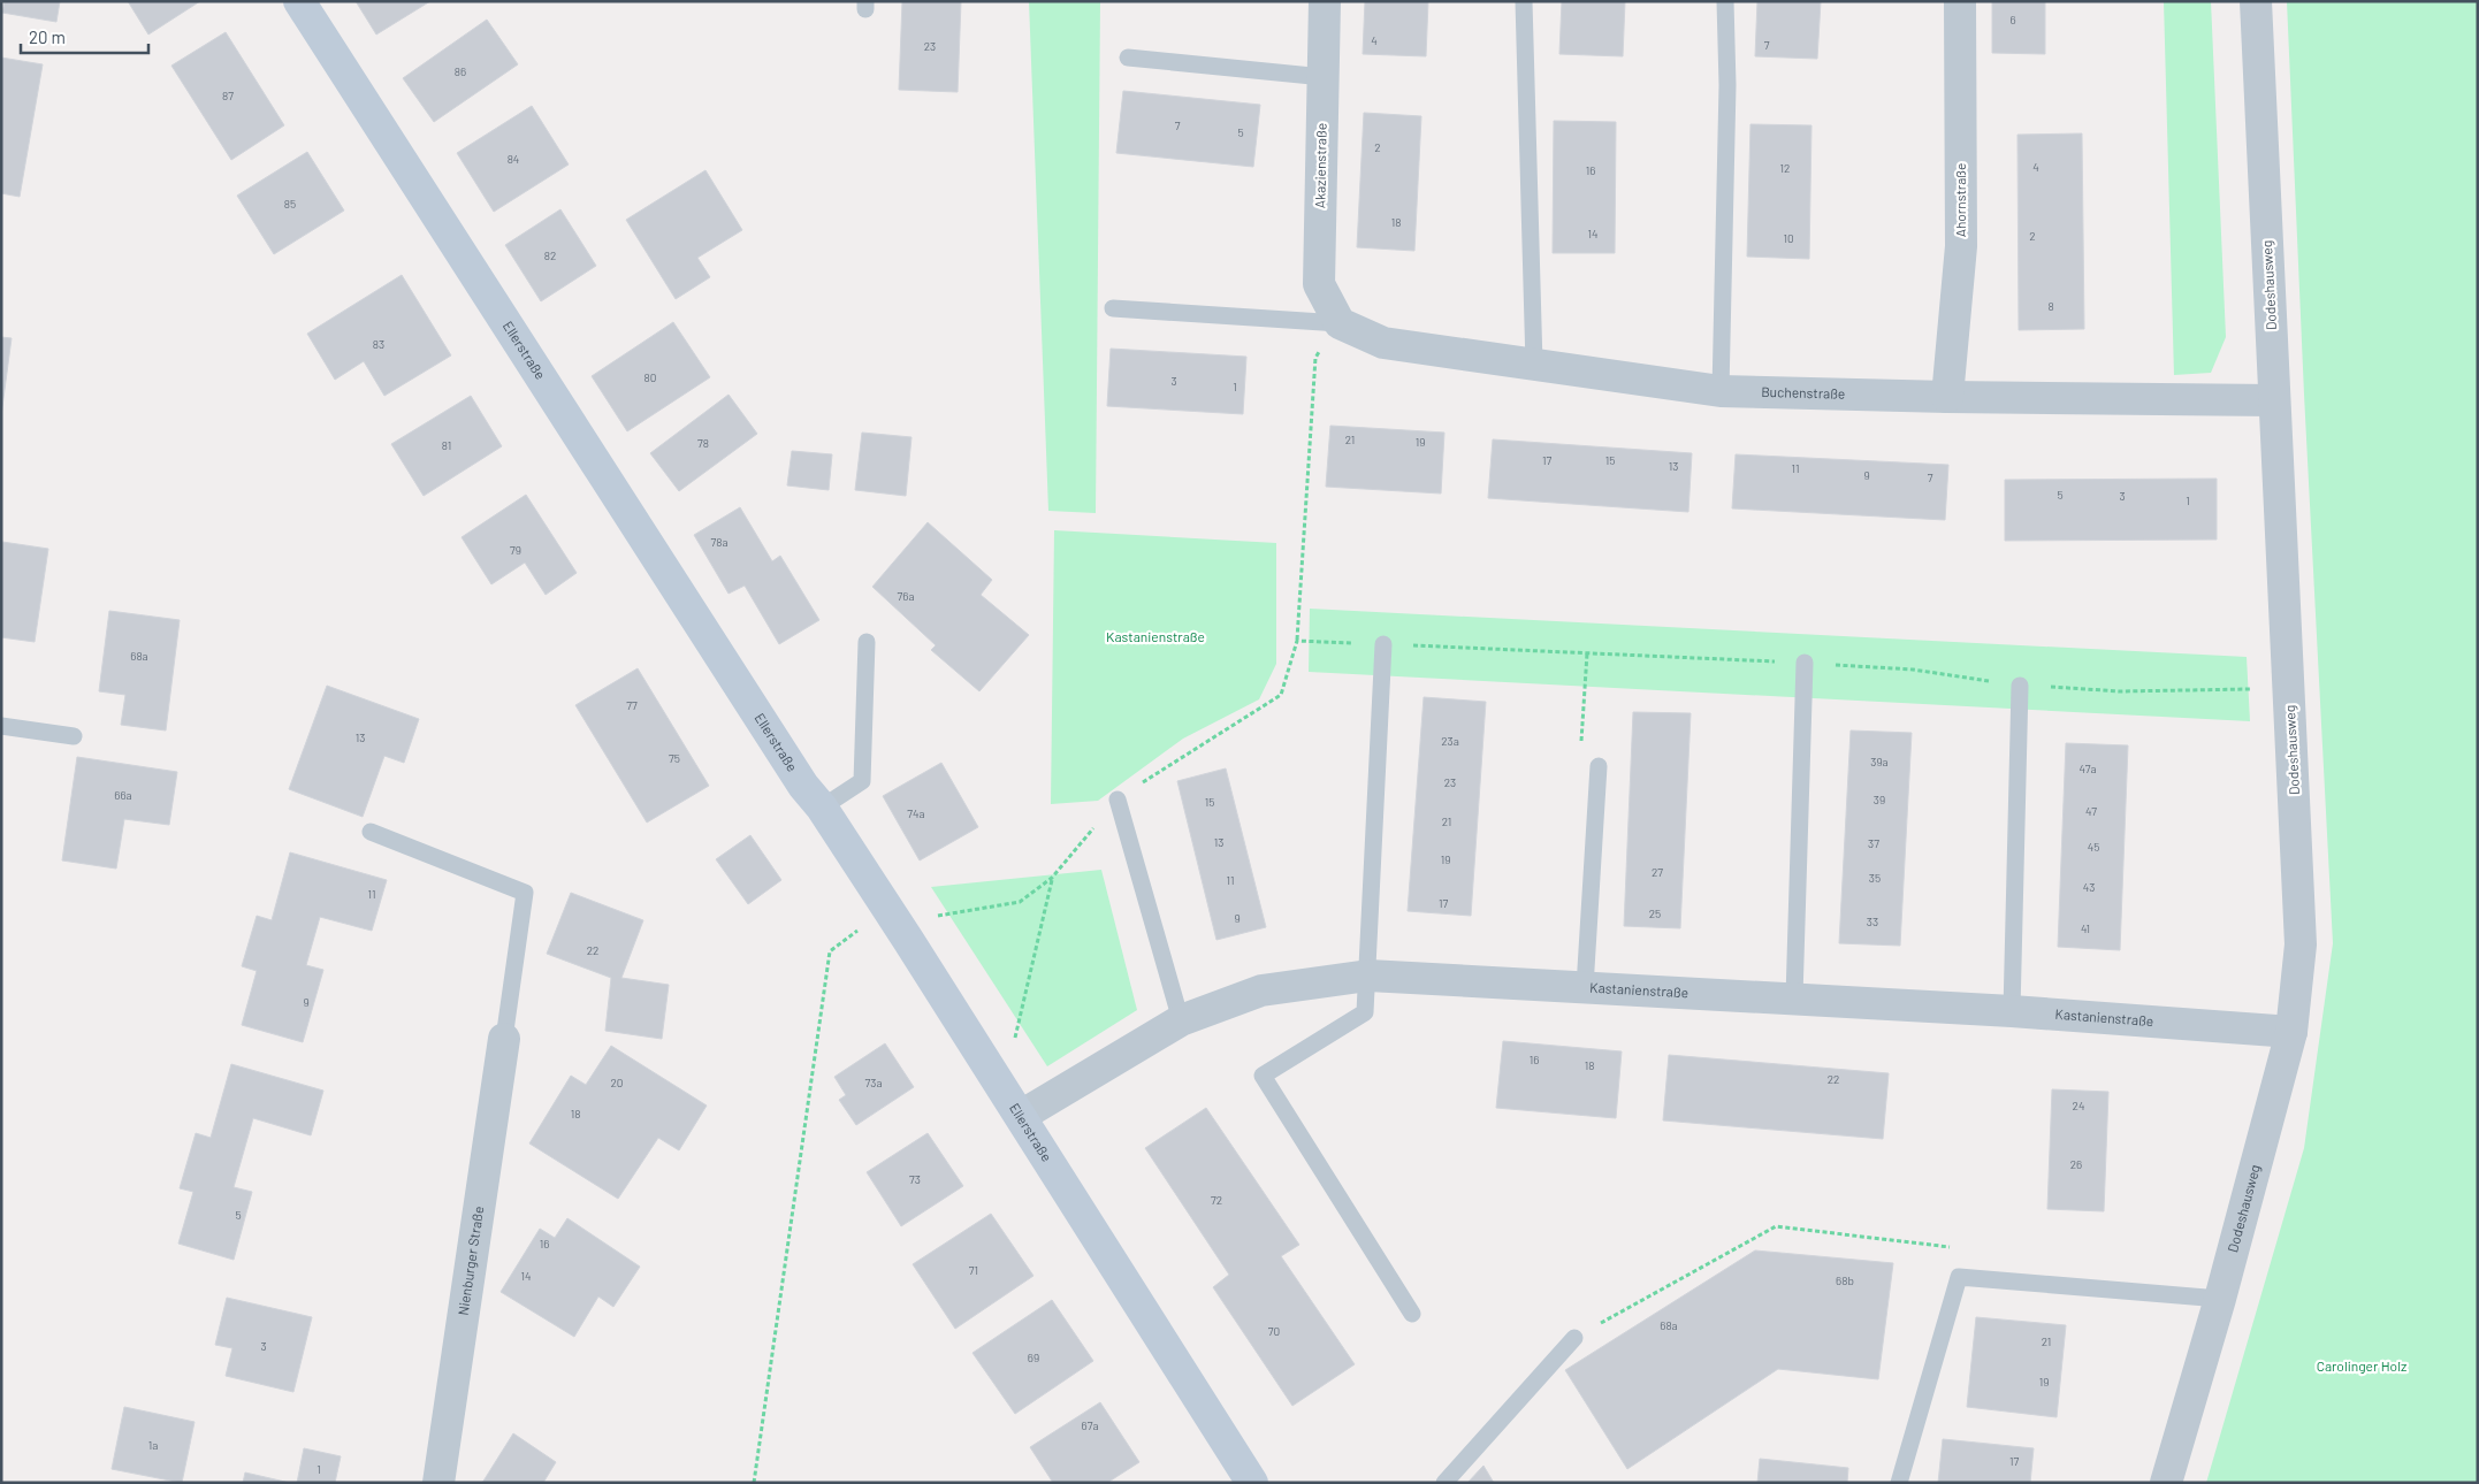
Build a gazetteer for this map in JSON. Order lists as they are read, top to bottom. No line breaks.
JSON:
{"streets":{"street":["Akazienstraße","Ahornstraße","Dodeshausweg","Ellerstraße","Buchenstraße","Kastanienstraße","Nienburger Straße"]},"crossings":[["Akazienstraße","Buchenstraße"],["Ahornstraße","Buchenstraße"],["Dodeshausweg","Buchenstraße"],["Dodeshausweg","Kastanienstraße"],["Ellerstraße","Kastanienstraße"]],"parks":["Kastanienstraße","Carolinger Holz"],"house_numbers":["6","4","7","23","86","87","7","5","2","84","4","12","16","85","18","14","2","10","82","8","83","80","3","1","21","19","78","81","17","15","13","11","9","7","5","3","1","78a","79","76a","68a","77","13","23a","75","39a","47a","23","66a","39","15","47","74a","21","13","37","45","19","27","35","11","43","11","17","25","9","33","41","22","9","16","18","22","20","73a","24","18","26","73","72","5","16","71","14","68b","68a","70","21","3","69","19","67a","1a","17","1"],"scale_bar":"20 m"}
